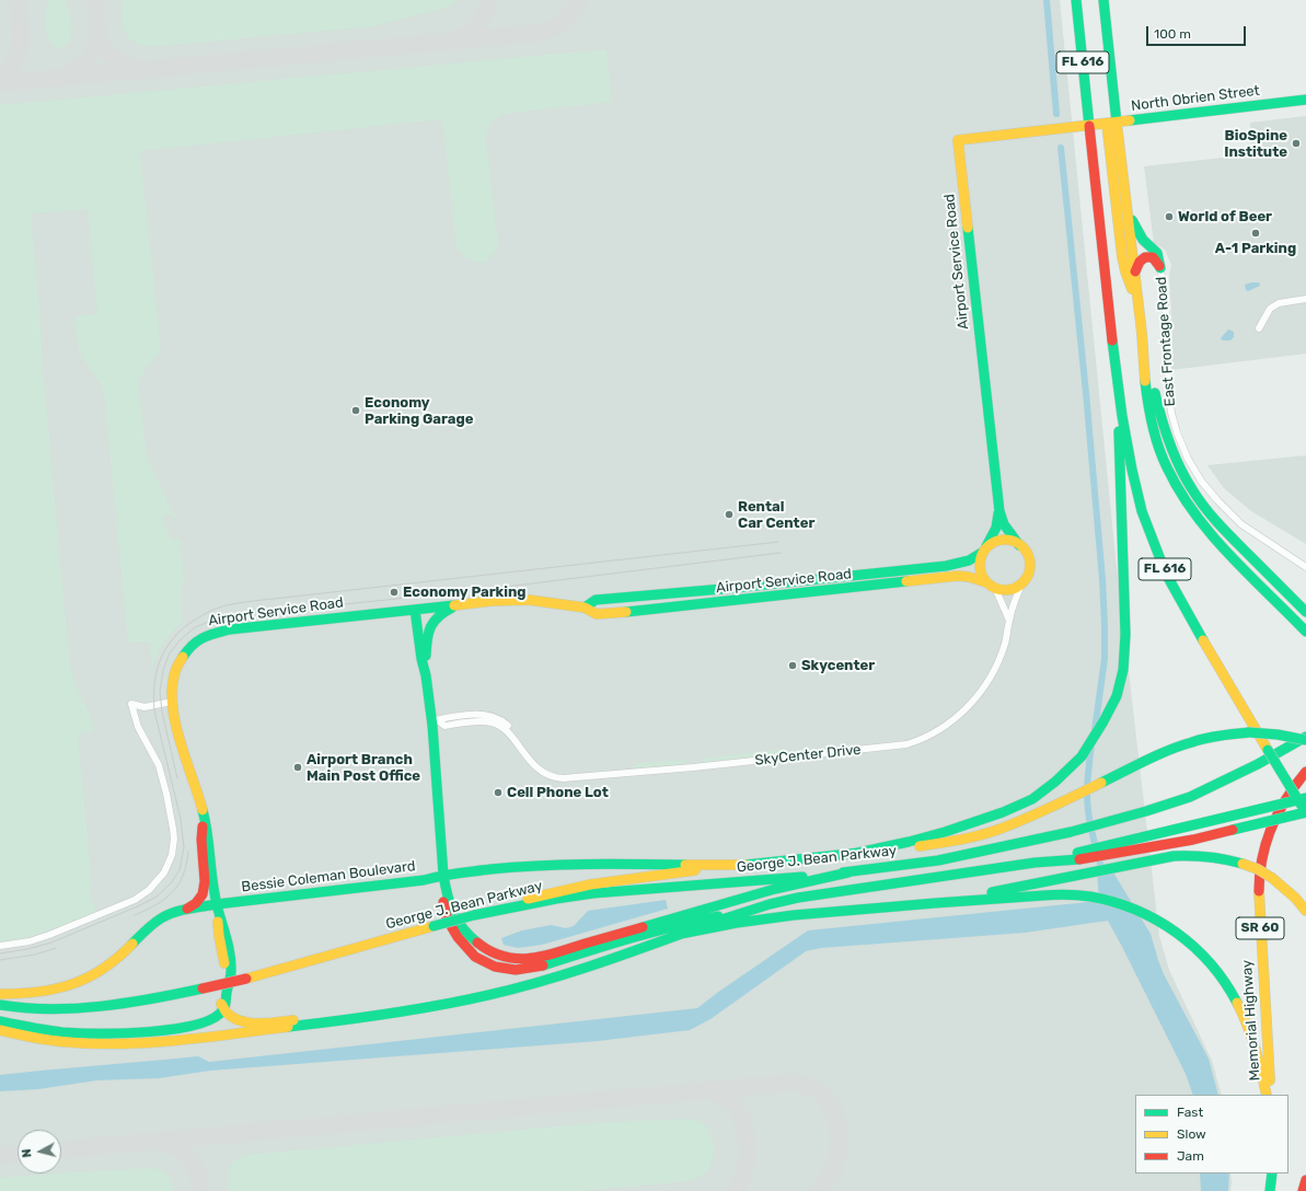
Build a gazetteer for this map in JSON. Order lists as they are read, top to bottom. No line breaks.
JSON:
{"streets":{"main road":["FL 616","North Obrien Street","Airport Service Road","George J. Bean Parkway","Bessie Coleman Boulevard","SR 60","Memorial Highway"],"street":["East Frontage Road","SkyCenter Drive"]},"crossings":[["FL 616","North Obrien Street"],["FL 616","Airport Service Road"],["North Obrien Street","Airport Service Road"],["Airport Service Road","SkyCenter Drive"],["Airport Service Road","Bessie Coleman Boulevard"]],"places":["BioSpine Institute","World of Beer","A-1 Parking","Economy Parking Garage","Rental Car Center","Economy Parking","Skycenter","Airport Branch Main Post Office","Cell Phone Lot"],"legend":["Fast","Slow","Jam"],"scale_bar":"100 m","north":"left"}
